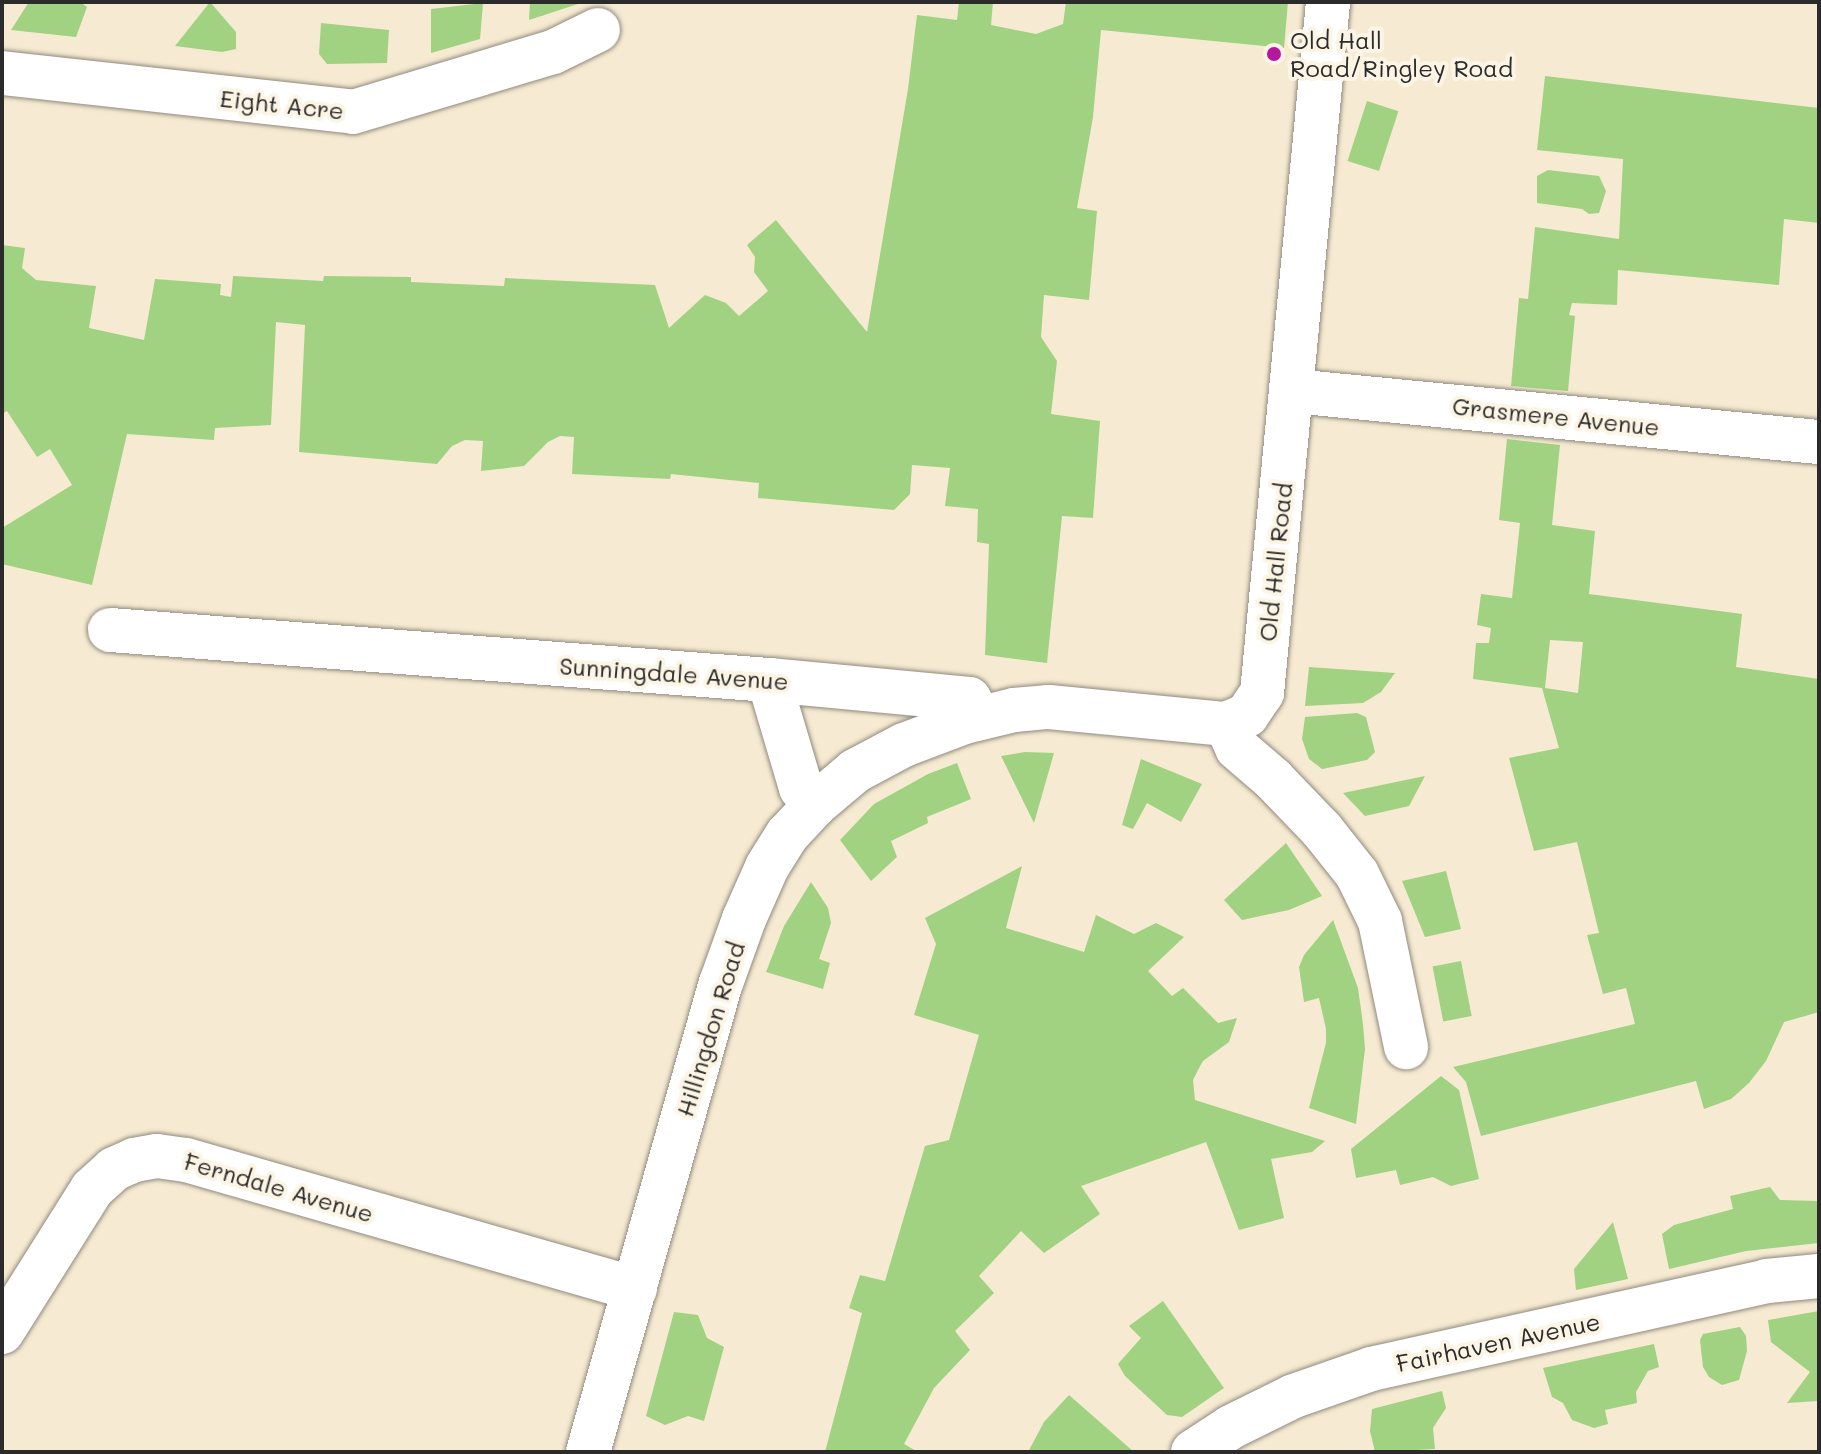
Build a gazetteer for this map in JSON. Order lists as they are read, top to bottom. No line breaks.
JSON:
{"streets":{"street":["Eight Acre","Grasmere Avenue","Old Hall Road","Sunningdale Avenue","Hillingdon Road","Ferndale Avenue","Fairhaven Avenue"]},"crossings":[["Grasmere Avenue","Old Hall Road"],["Sunningdale Avenue","Hillingdon Road"],["Hillingdon Road","Ferndale Avenue"]],"places":["Old Hall Road/Ringley Road"]}
